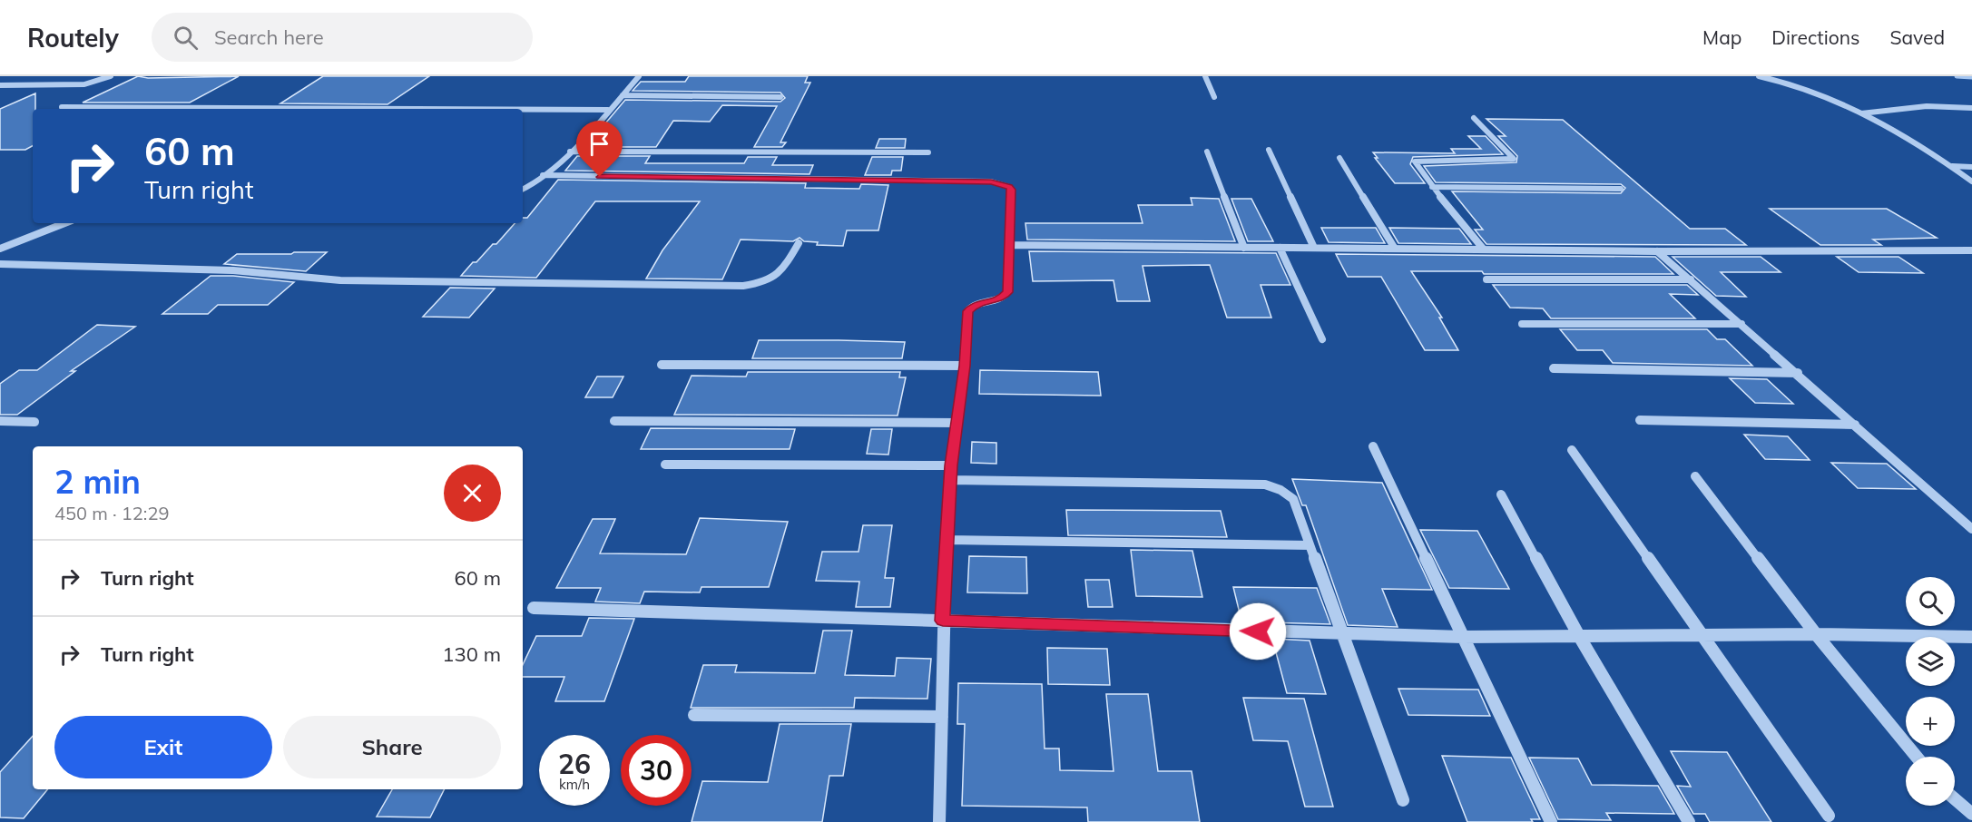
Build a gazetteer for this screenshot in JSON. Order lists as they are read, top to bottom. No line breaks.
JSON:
{"page":{"header":"Routely","search":"Search here","nav":["Map","Directions","Saved"],"turn":["60 m","Turn right"],"heading":["2 min","450 m · 12:29"],"list":[{"name":"Turn right","value":"60 m"},{"name":"Turn right","value":"130 m"}],"map_buttons":["+","−"],"buttons":["Exit","Share"],"speed":"26 km/h","limit":"30"}}
